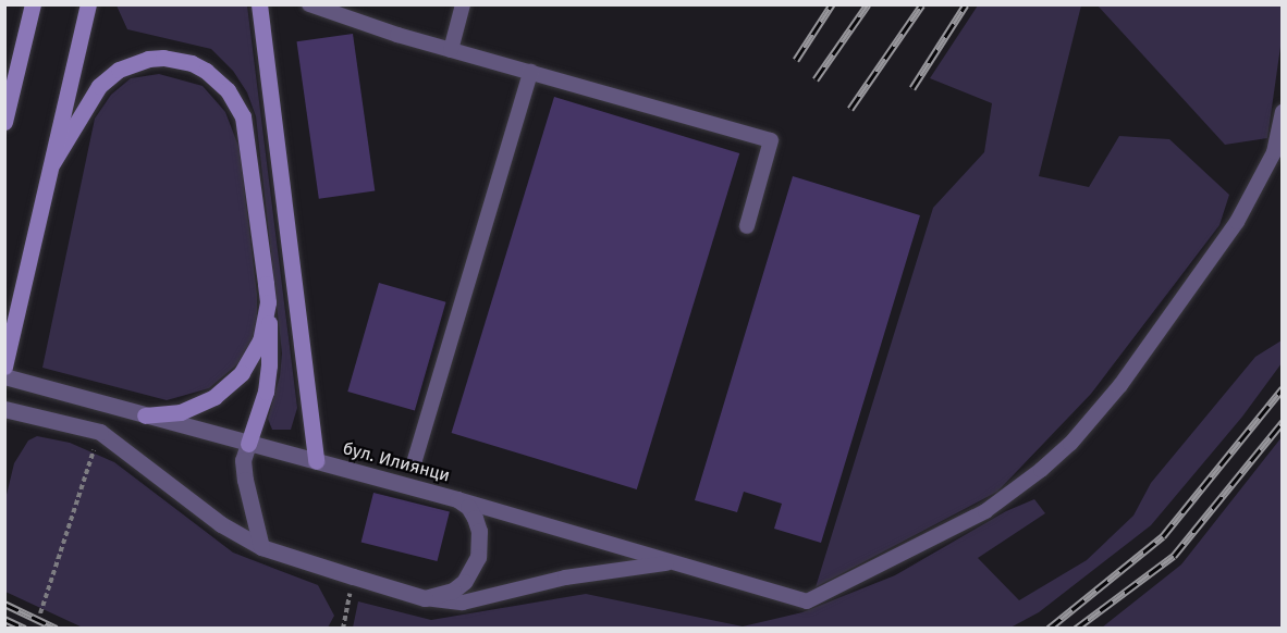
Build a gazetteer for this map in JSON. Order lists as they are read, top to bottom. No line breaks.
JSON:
{"streets":{"street":["бул. Илиянци"]}}
